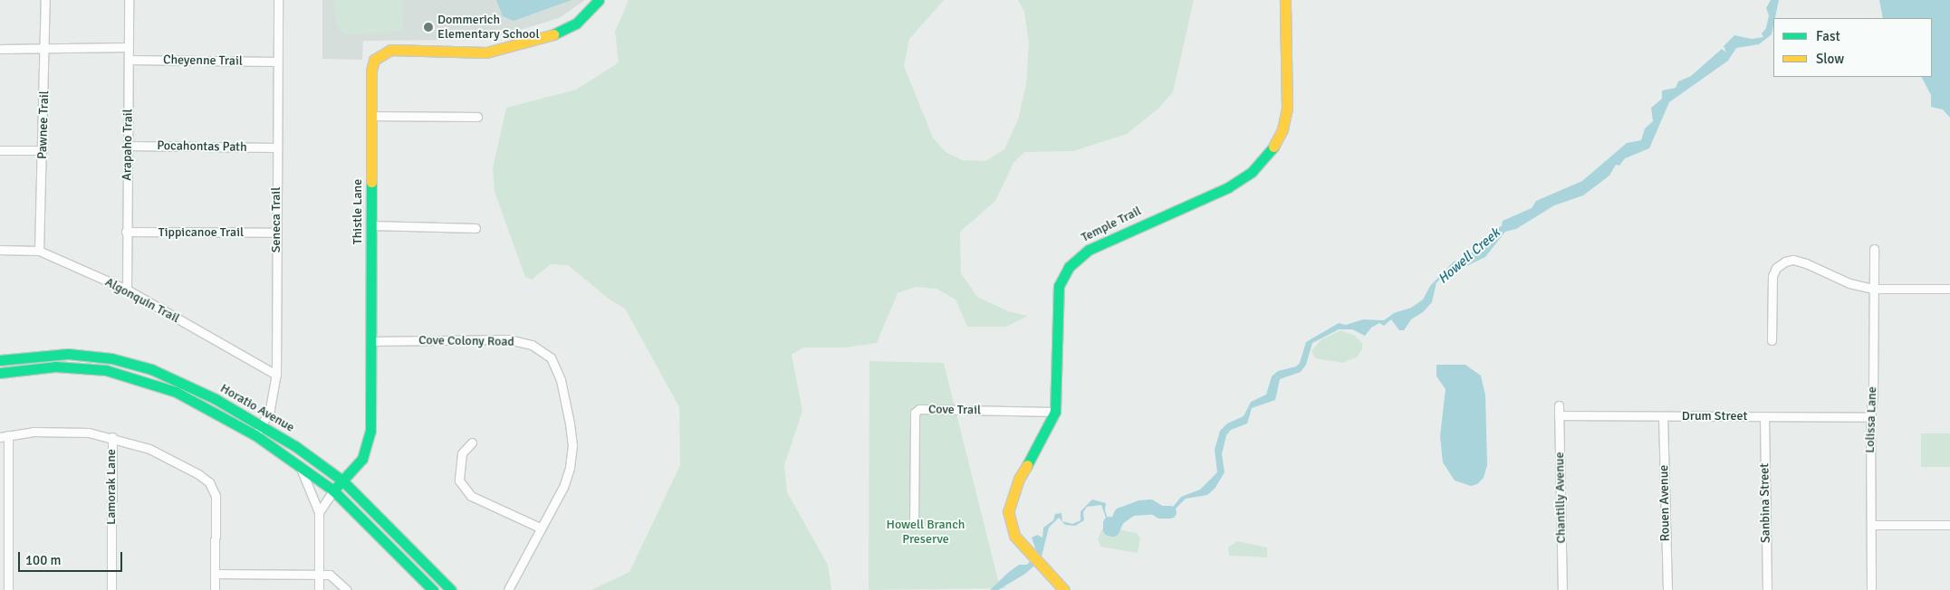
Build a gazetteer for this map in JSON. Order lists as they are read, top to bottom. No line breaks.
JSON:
{"streets":{"street":["Cheyenne Trail","Pawnee Trail","Arapaho Trail","Pocahontas Path","Thistle Lane","Seneca Trail","Temple Trail","Tippicanoe Trail","Algonquin Trail","Cove Colony Road","Horatio Avenue","Cove Trail","Drum Street","Lolissa Lane","Lamorak Lane","Chantilly Avenue","Rouen Avenue","Sanbina Street"]},"crossings":[["Cheyenne Trail","Arapaho Trail"],["Cheyenne Trail","Seneca Trail"],["Pawnee Trail","Algonquin Trail"],["Arapaho Trail","Pocahontas Path"],["Arapaho Trail","Tippicanoe Trail"],["Arapaho Trail","Algonquin Trail"],["Pocahontas Path","Seneca Trail"],["Thistle Lane","Cove Colony Road"],["Thistle Lane","Horatio Avenue"],["Seneca Trail","Tippicanoe Trail"],["Seneca Trail","Algonquin Trail"],["Seneca Trail","Horatio Avenue"],["Temple Trail","Cove Trail"],["Drum Street","Lolissa Lane"],["Drum Street","Chantilly Avenue"],["Drum Street","Rouen Avenue"],["Drum Street","Sanbina Street"]],"water":["Howell Creek"],"parks":["Howell Branch Preserve"],"places":["Dommerich Elementary School"],"legend":["Fast","Slow"],"scale_bar":"100 m"}
